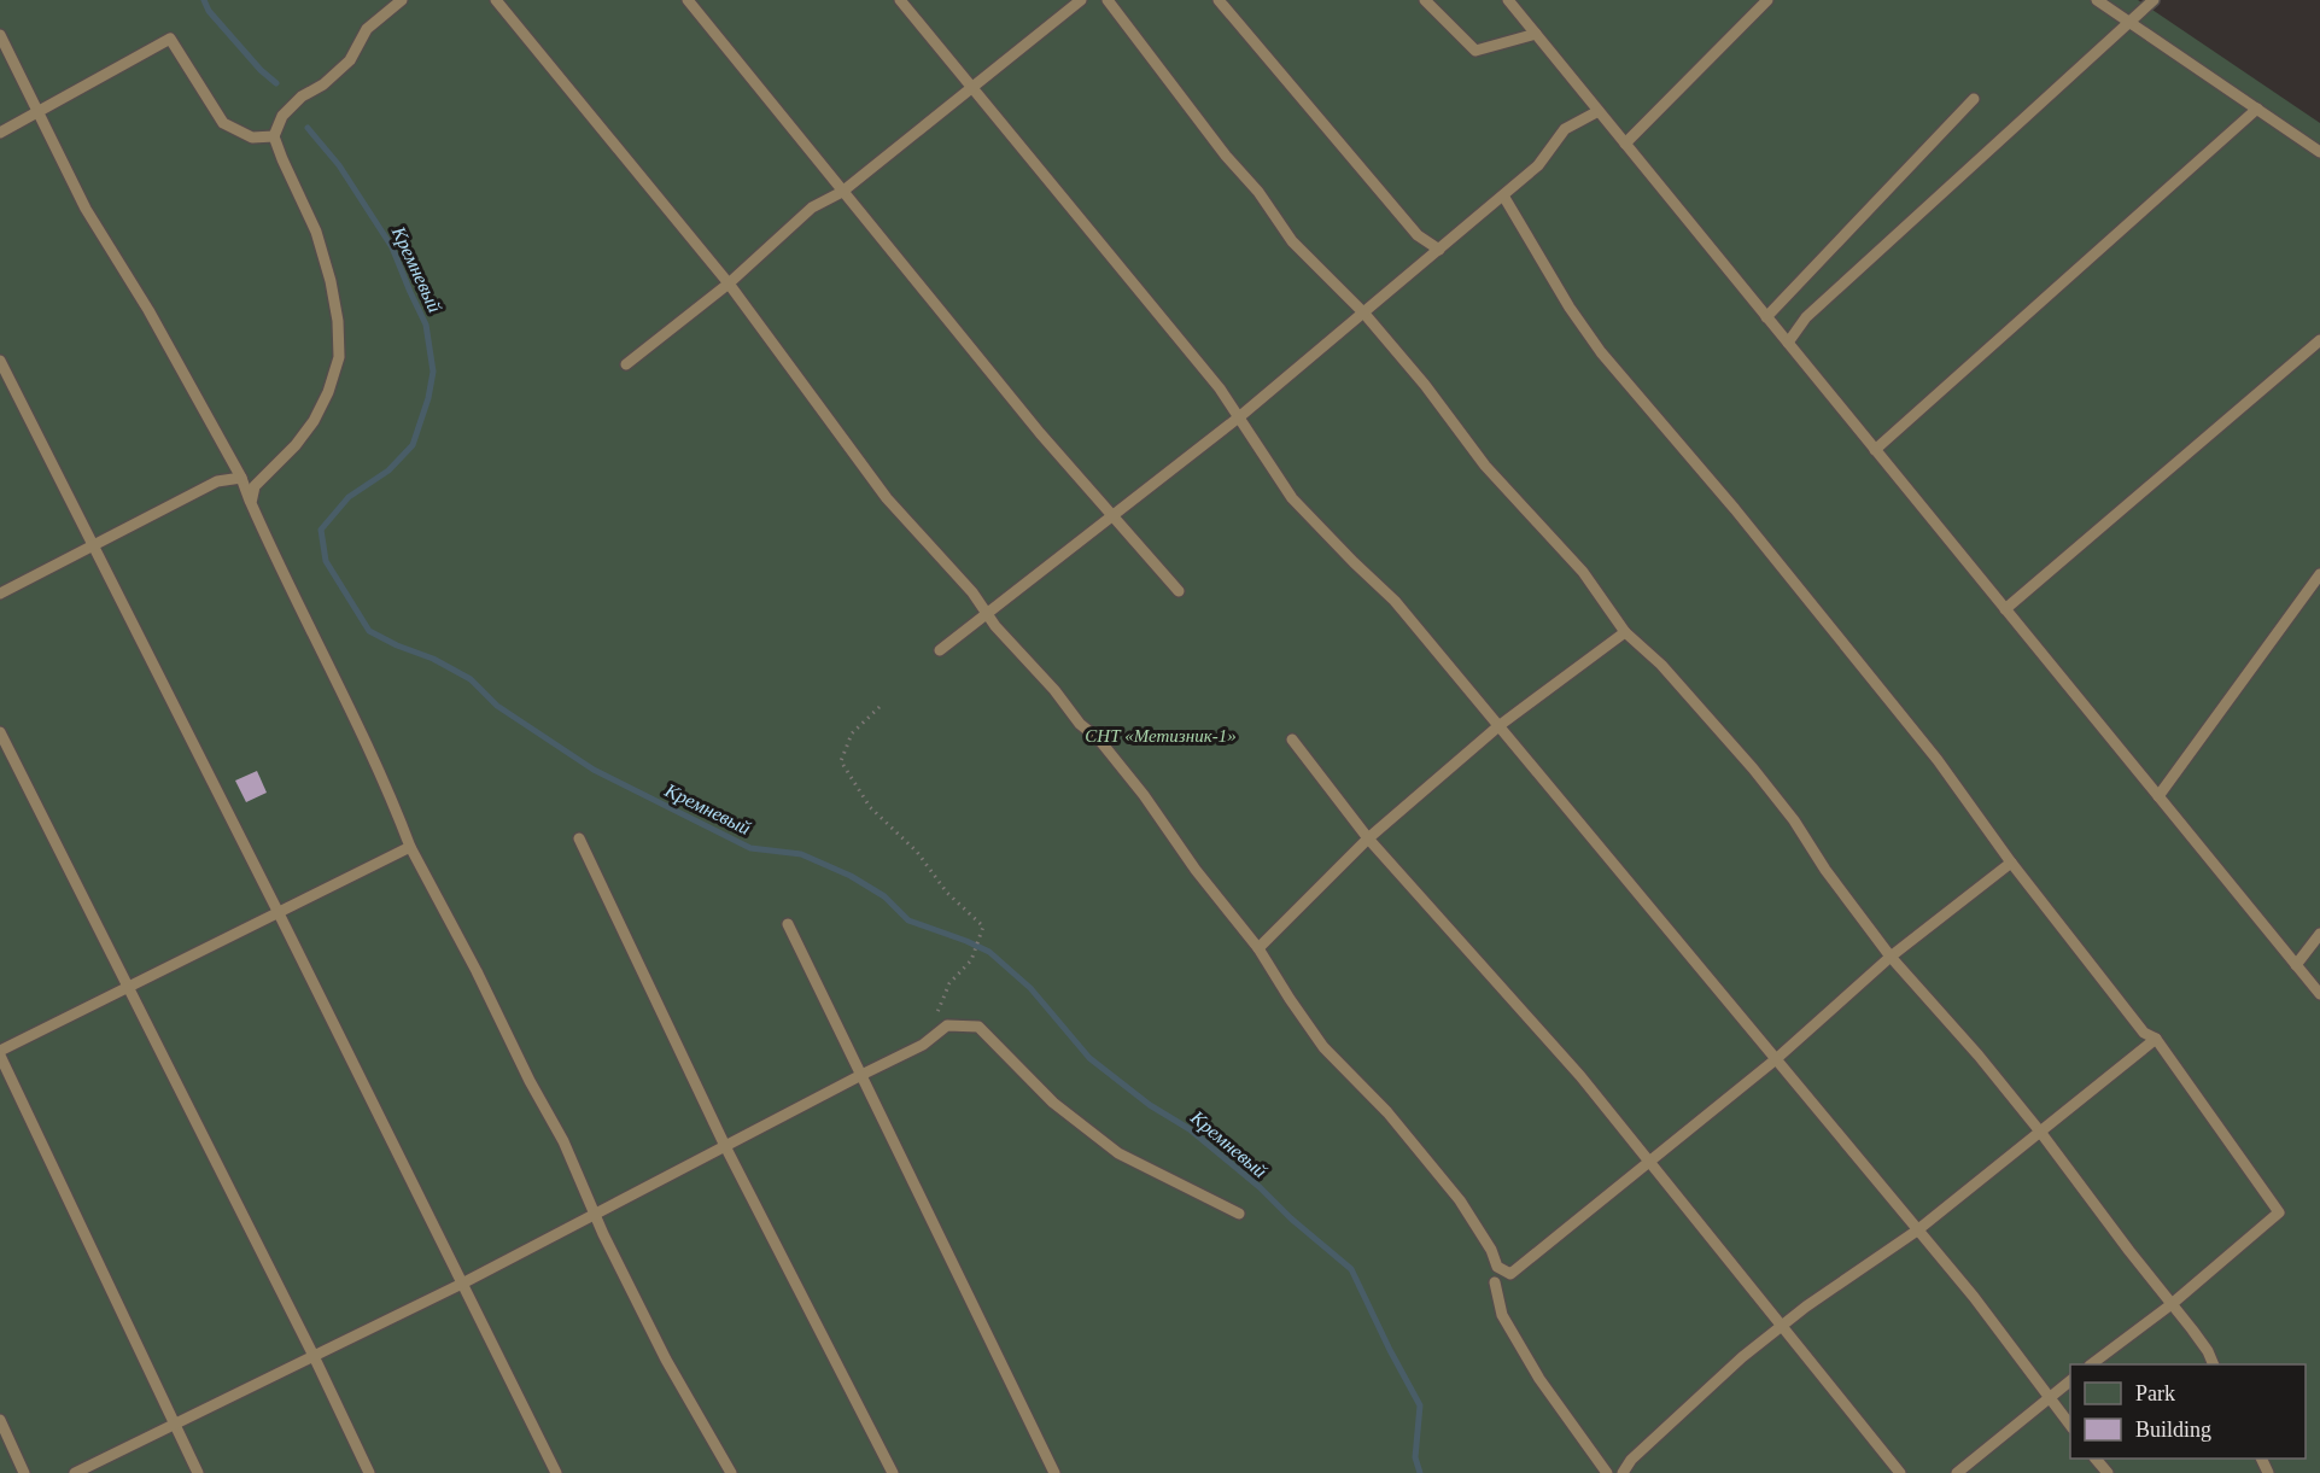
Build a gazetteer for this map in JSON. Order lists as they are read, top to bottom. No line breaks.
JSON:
{"water":["Кремневый"],"parks":["СНТ «Метизник-1»"],"legend":["Park","Building"]}
